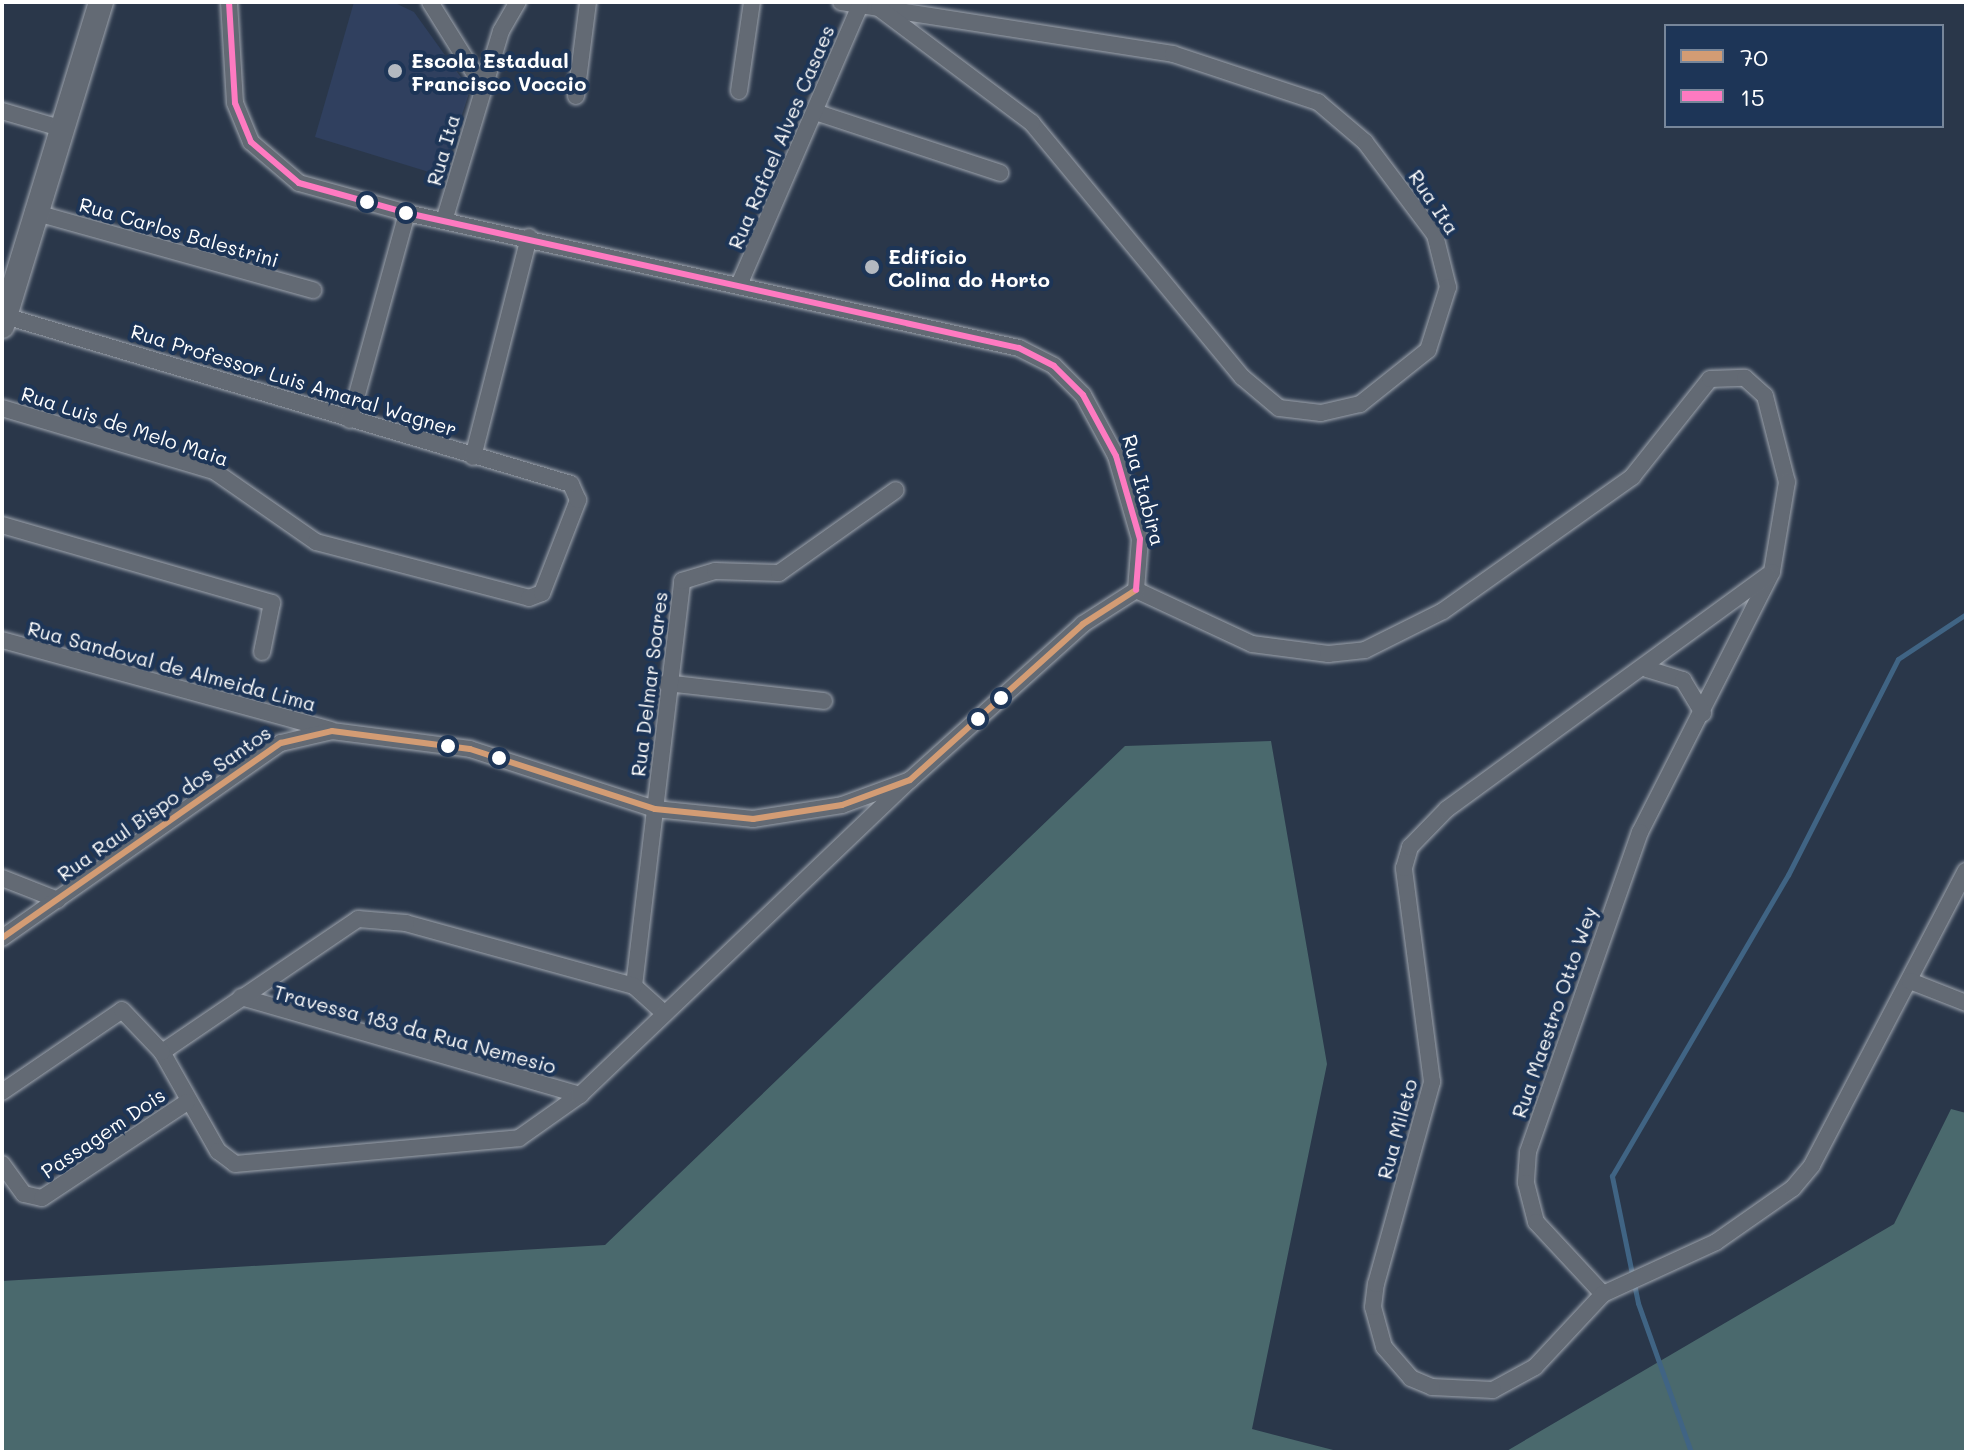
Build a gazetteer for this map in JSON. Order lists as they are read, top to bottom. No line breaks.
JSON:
{"streets":{"street":["Rua Rafael Alves Casaes","Rua Ita","Rua Carlos Balestrini","Rua Professor Luis Amaral Wagner","Rua Luis de Melo Maia","Rua Itabira","Rua Sandoval de Almeida Lima","Rua Delmar Soares","Rua Raul Bispo dos Santos","Rua Maestro Otto Wey","Travessa 183 da Rua Nemesio","Rua Mileto","Passagem Dois"]},"crossings":[["Rua Rafael Alves Casaes","Rua Ita"],["Rua Rafael Alves Casaes","Rua Itabira"],["Rua Ita","Rua Itabira"],["Rua Professor Luis Amaral Wagner","Rua Luis de Melo Maia"],["Rua Itabira","Rua Raul Bispo dos Santos"],["Rua Itabira","Rua Maestro Otto Wey"],["Rua Sandoval de Almeida Lima","Rua Raul Bispo dos Santos"],["Rua Delmar Soares","Rua Raul Bispo dos Santos"],["Rua Raul Bispo dos Santos","Rua Maestro Otto Wey"],["Rua Maestro Otto Wey","Rua Mileto"]],"places":["Escola Estadual Francisco Voccio","Edifício Colina do Horto"],"lines":["transit line 15","transit line 70"],"legend":["70","15"]}
